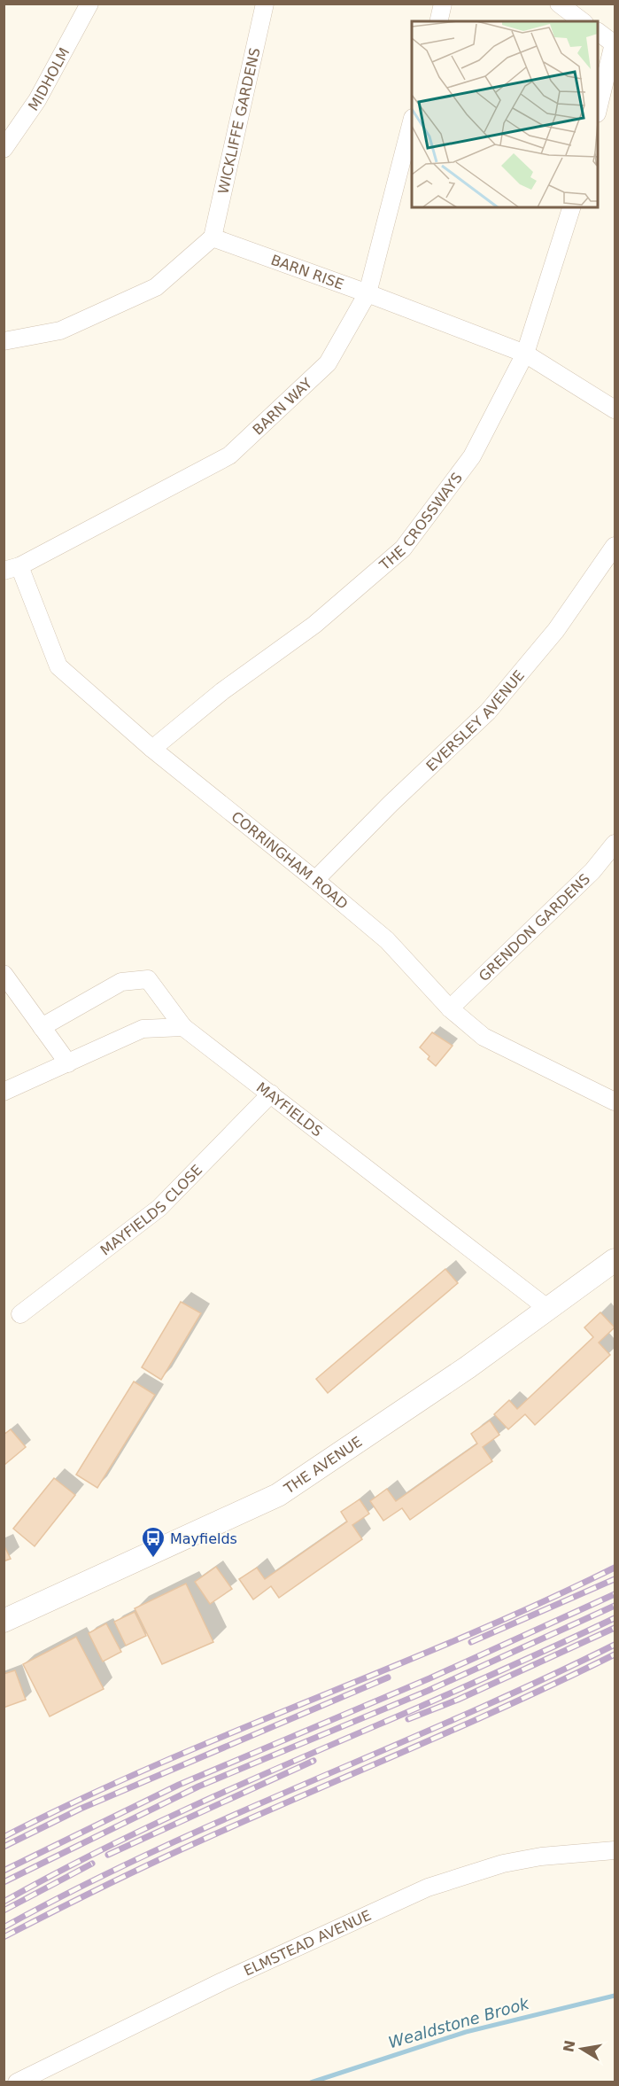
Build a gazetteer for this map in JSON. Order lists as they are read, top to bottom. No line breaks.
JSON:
{"streets":{"street":["MIDHOLM","WICKLIFFE GARDENS","BARN RISE","BARN WAY","THE CROSSWAYS","EVERSLEY AVENUE","CORRINGHAM ROAD","GRENDON GARDENS","MAYFIELDS","MAYFIELDS CLOSE","THE AVENUE","ELMSTEAD AVENUE"]},"crossings":[["WICKLIFFE GARDENS","BARN RISE"],["BARN RISE","BARN WAY"],["BARN RISE","THE CROSSWAYS"],["BARN WAY","CORRINGHAM ROAD"],["THE CROSSWAYS","CORRINGHAM ROAD"],["EVERSLEY AVENUE","CORRINGHAM ROAD"],["CORRINGHAM ROAD","GRENDON GARDENS"],["MAYFIELDS","MAYFIELDS CLOSE"],["MAYFIELDS","THE AVENUE"]],"water":["Wealdstone Brook"],"places":{"bus stop":["Mayfields"]},"north":"left"}
